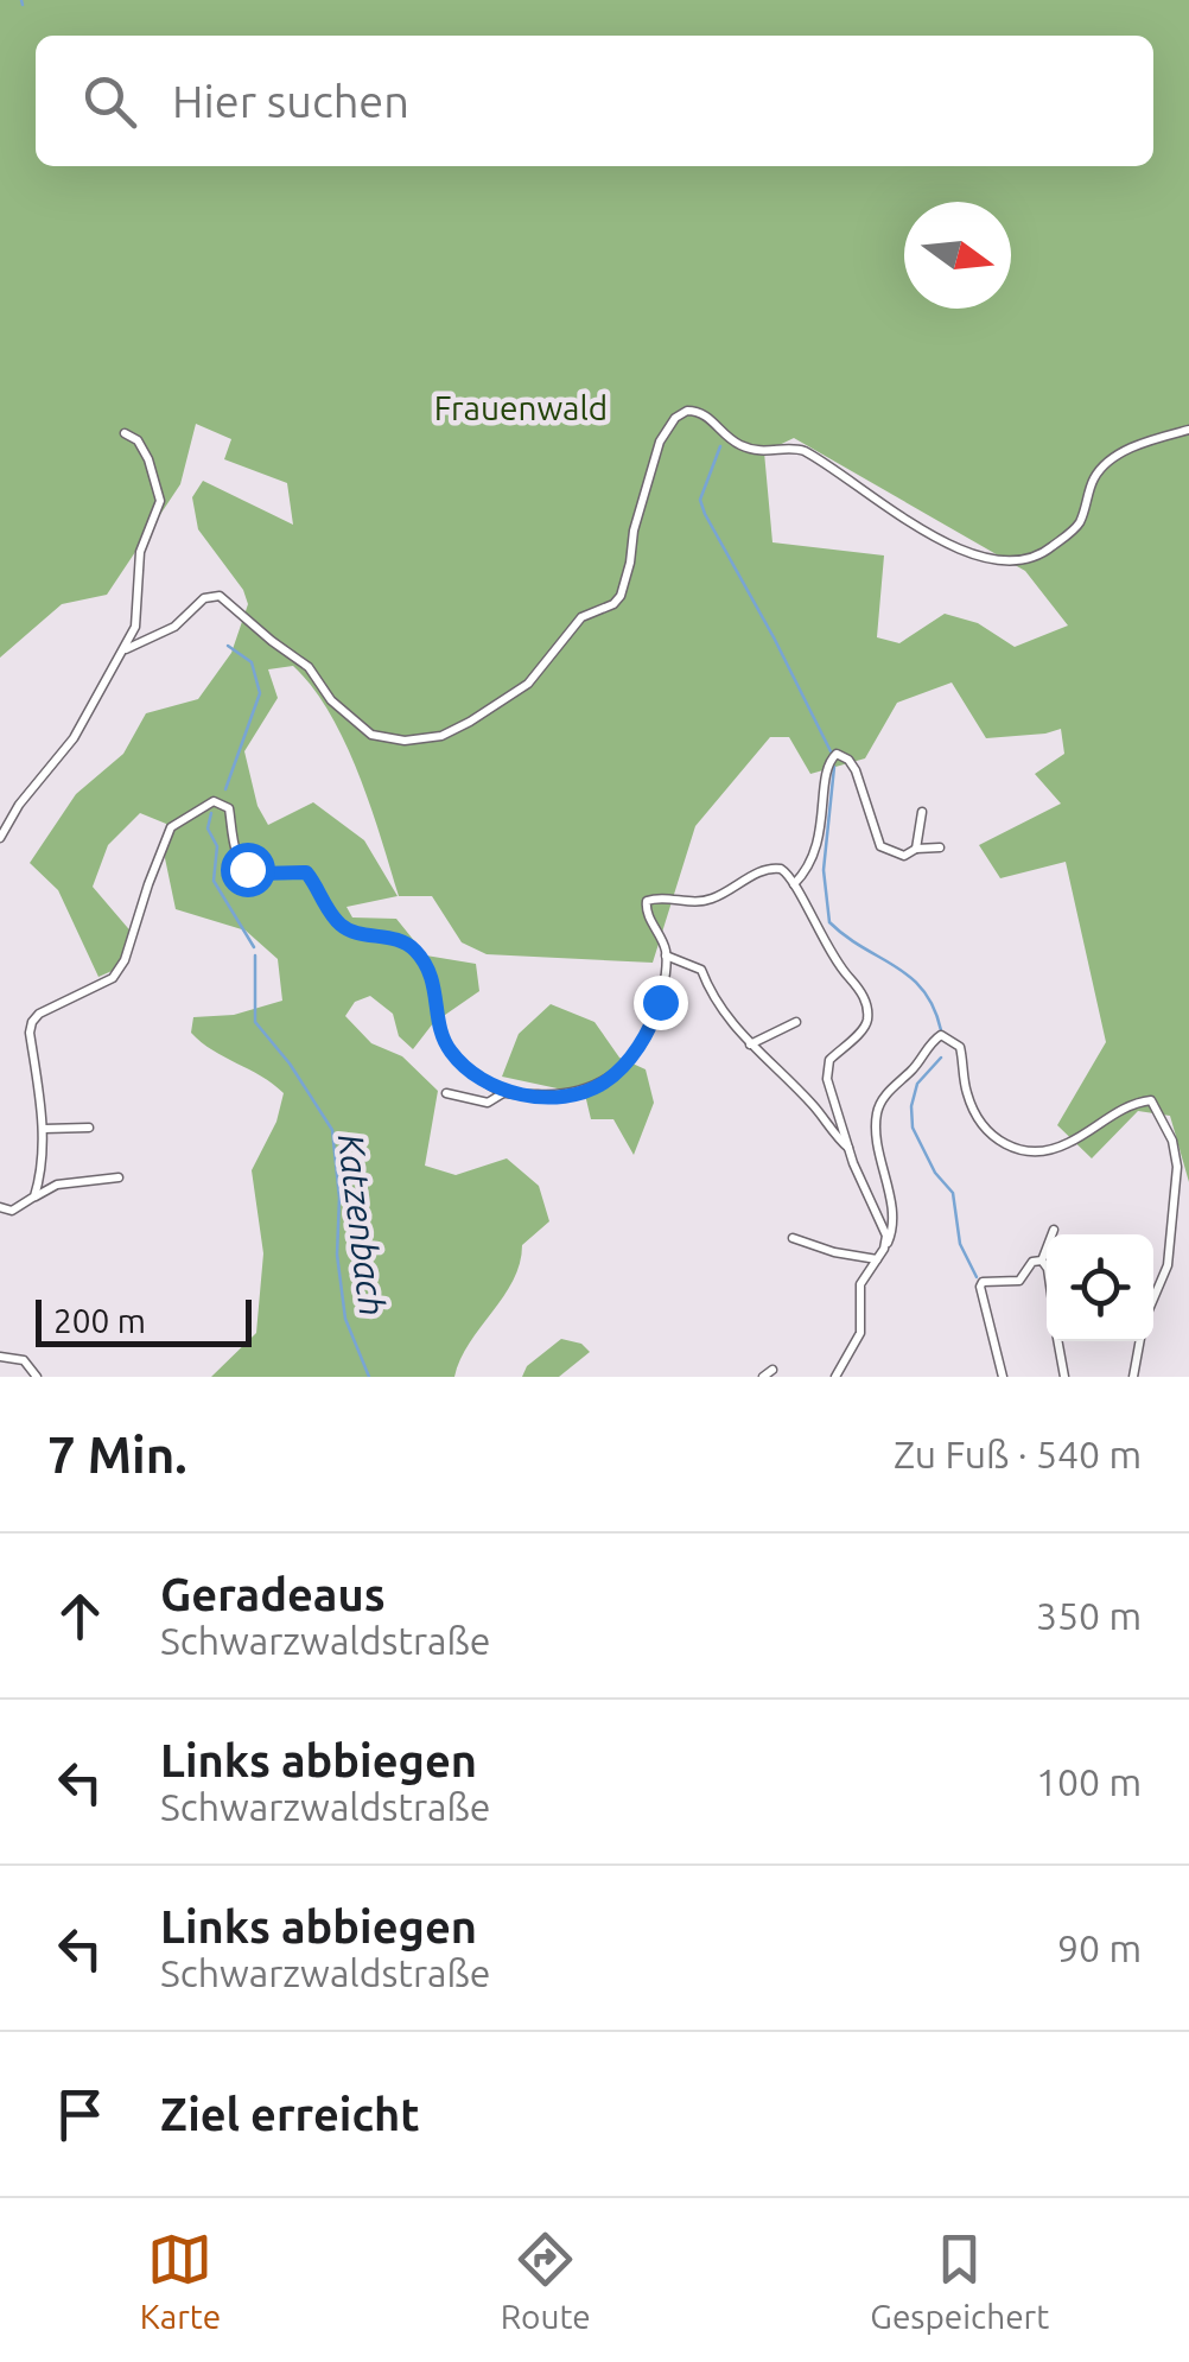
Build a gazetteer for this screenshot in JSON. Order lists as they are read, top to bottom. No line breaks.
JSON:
{"water":["Katzenbach"],"parks":["Frauenwald"],"scale_bar":"200 m","north":"right","page":{"search":"Hier suchen","scale":"200 m","heading":["7 Min.","Zu Fuß · 540 m"],"list":[["Geradeaus","Schwarzwaldstraße","350 m"],["Links abbiegen","Schwarzwaldstraße","100 m"],["Links abbiegen","Schwarzwaldstraße","90 m"],"Ziel erreicht"],"nav":["Karte","Route","Gespeichert"]}}
